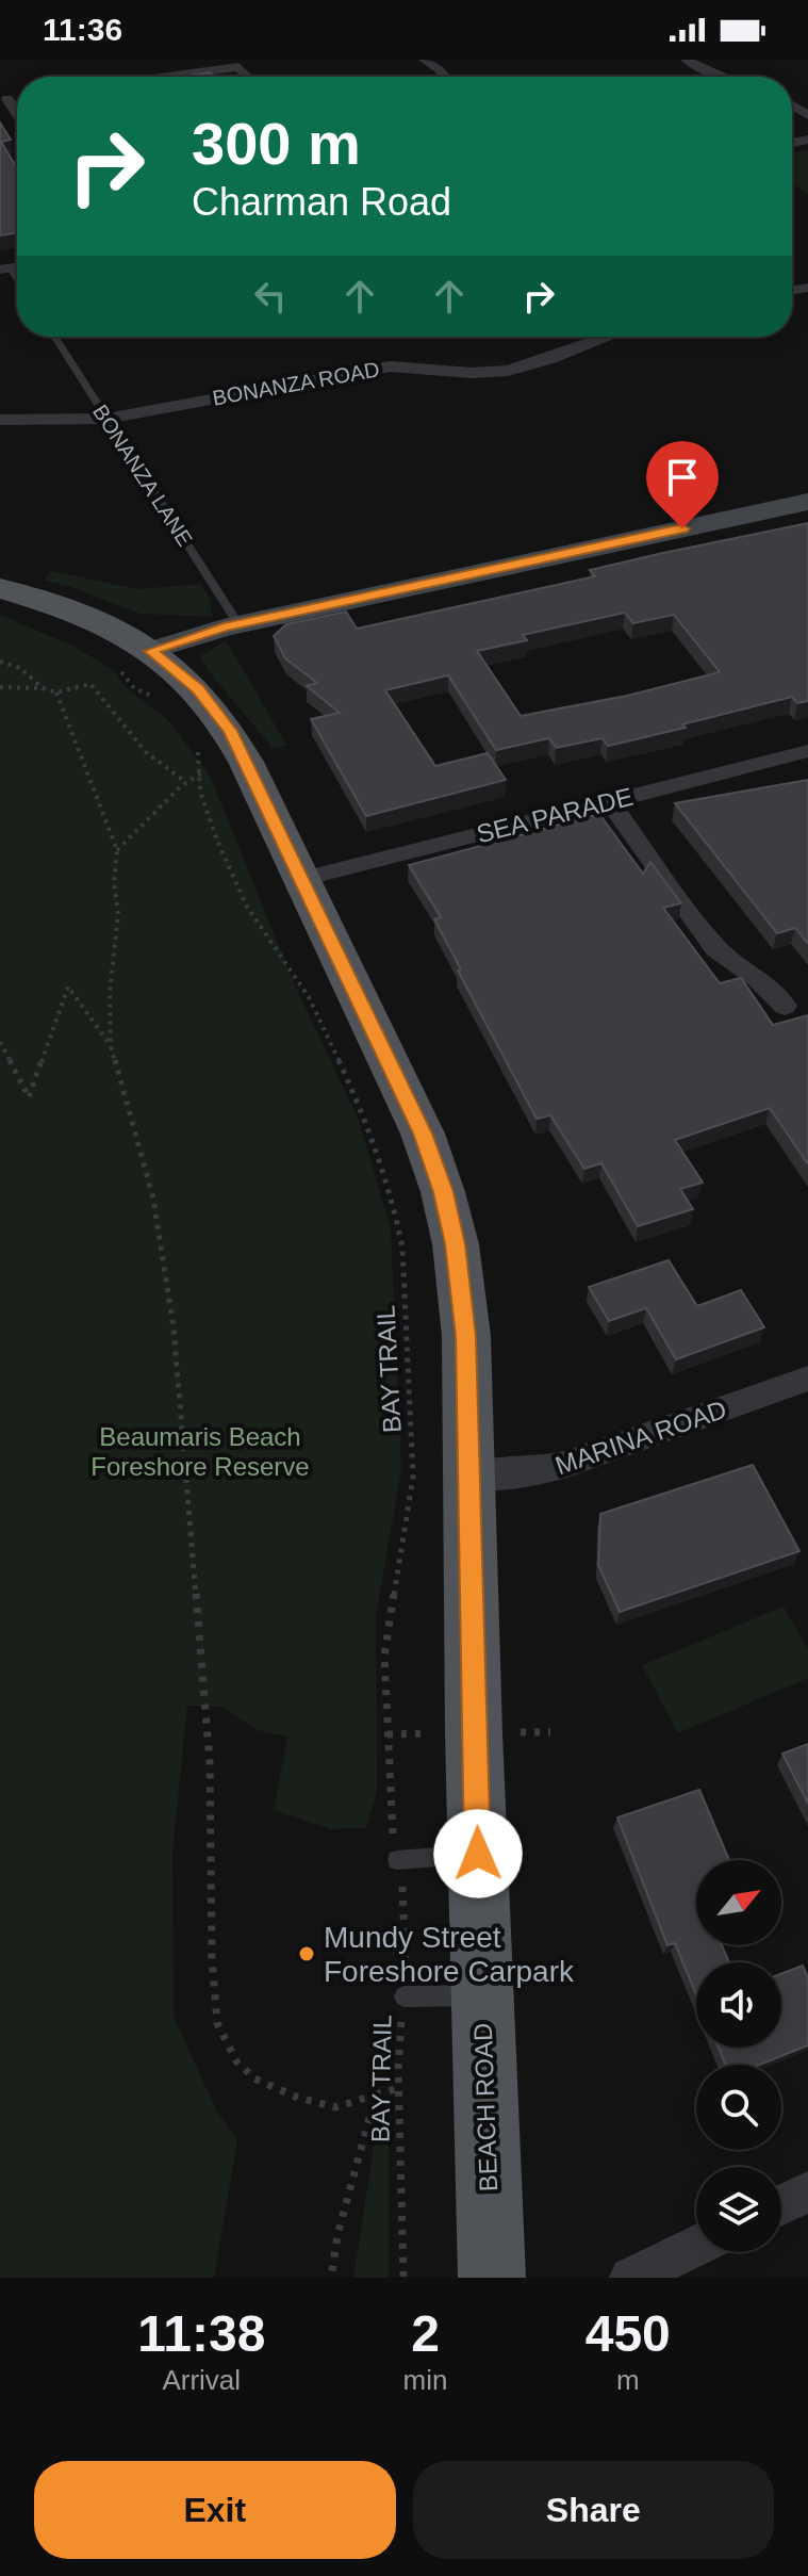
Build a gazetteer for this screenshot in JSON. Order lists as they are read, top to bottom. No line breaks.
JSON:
{"streets":{"main road":["BEACH ROAD"],"street":["BONANZA ROAD","SEA PARADE","MARINA ROAD"],"lane":["BONANZA LANE"],"path":["BAY TRAIL"]},"crossings":[["BONANZA ROAD","BONANZA LANE"],["SEA PARADE","BEACH ROAD"],["MARINA ROAD","BEACH ROAD"]],"parks":["Beaumaris Beach Foreshore Reserve"],"places":["Mundy Street Foreshore Carpark"],"north":"top right","page":{"status":"11:36","turn":["300 m","Charman Road"],"eta":["11:38","Arrival","2","min","450","m"],"buttons":["Exit","Share"]}}
